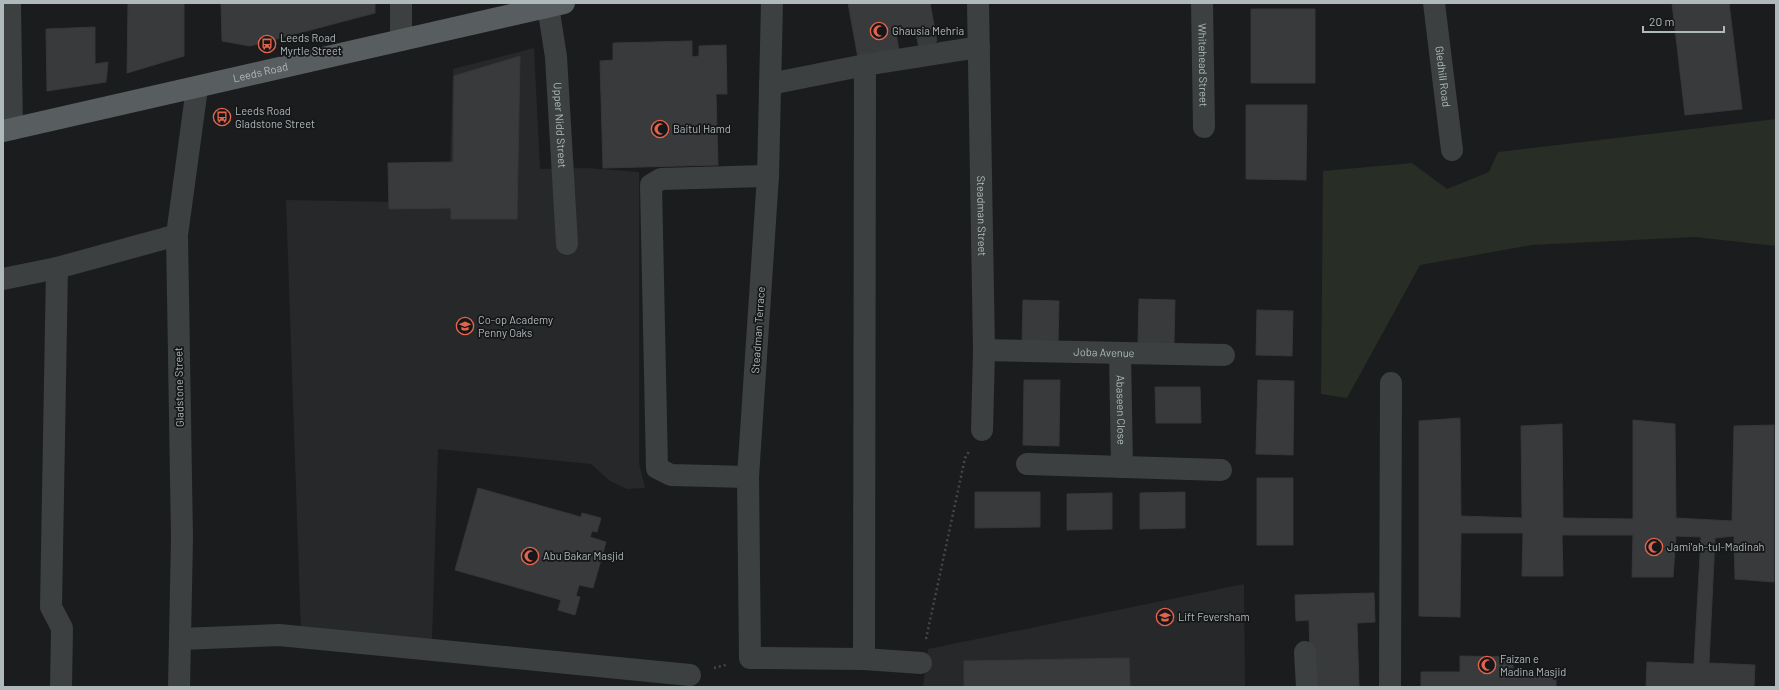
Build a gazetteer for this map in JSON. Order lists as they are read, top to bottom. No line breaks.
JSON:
{"streets":{"main road":["Leeds Road"],"street":["Whitehead Street","Gledhill Road","Upper Nidd Street","Steadman Street","Steadman Terrace","Joba Avenue","Gladstone Street","Abaseen Close"]},"crossings":[["Leeds Road","Upper Nidd Street"],["Leeds Road","Gladstone Street"],["Steadman Street","Joba Avenue"],["Joba Avenue","Abaseen Close"]],"places":{"mosque":["Ghausia Mehria","Baitul Hamd","Jami'ah-tul-Madinah","Abu Bakar Masjid","Faizan e Madina Masjid"],"bus stop":["Leeds Road Myrtle Street","Leeds Road Gladstone Street"],"school or university":["Co-op Academy Penny Oaks","Lift Feversham"]},"scale_bar":"20 m"}
